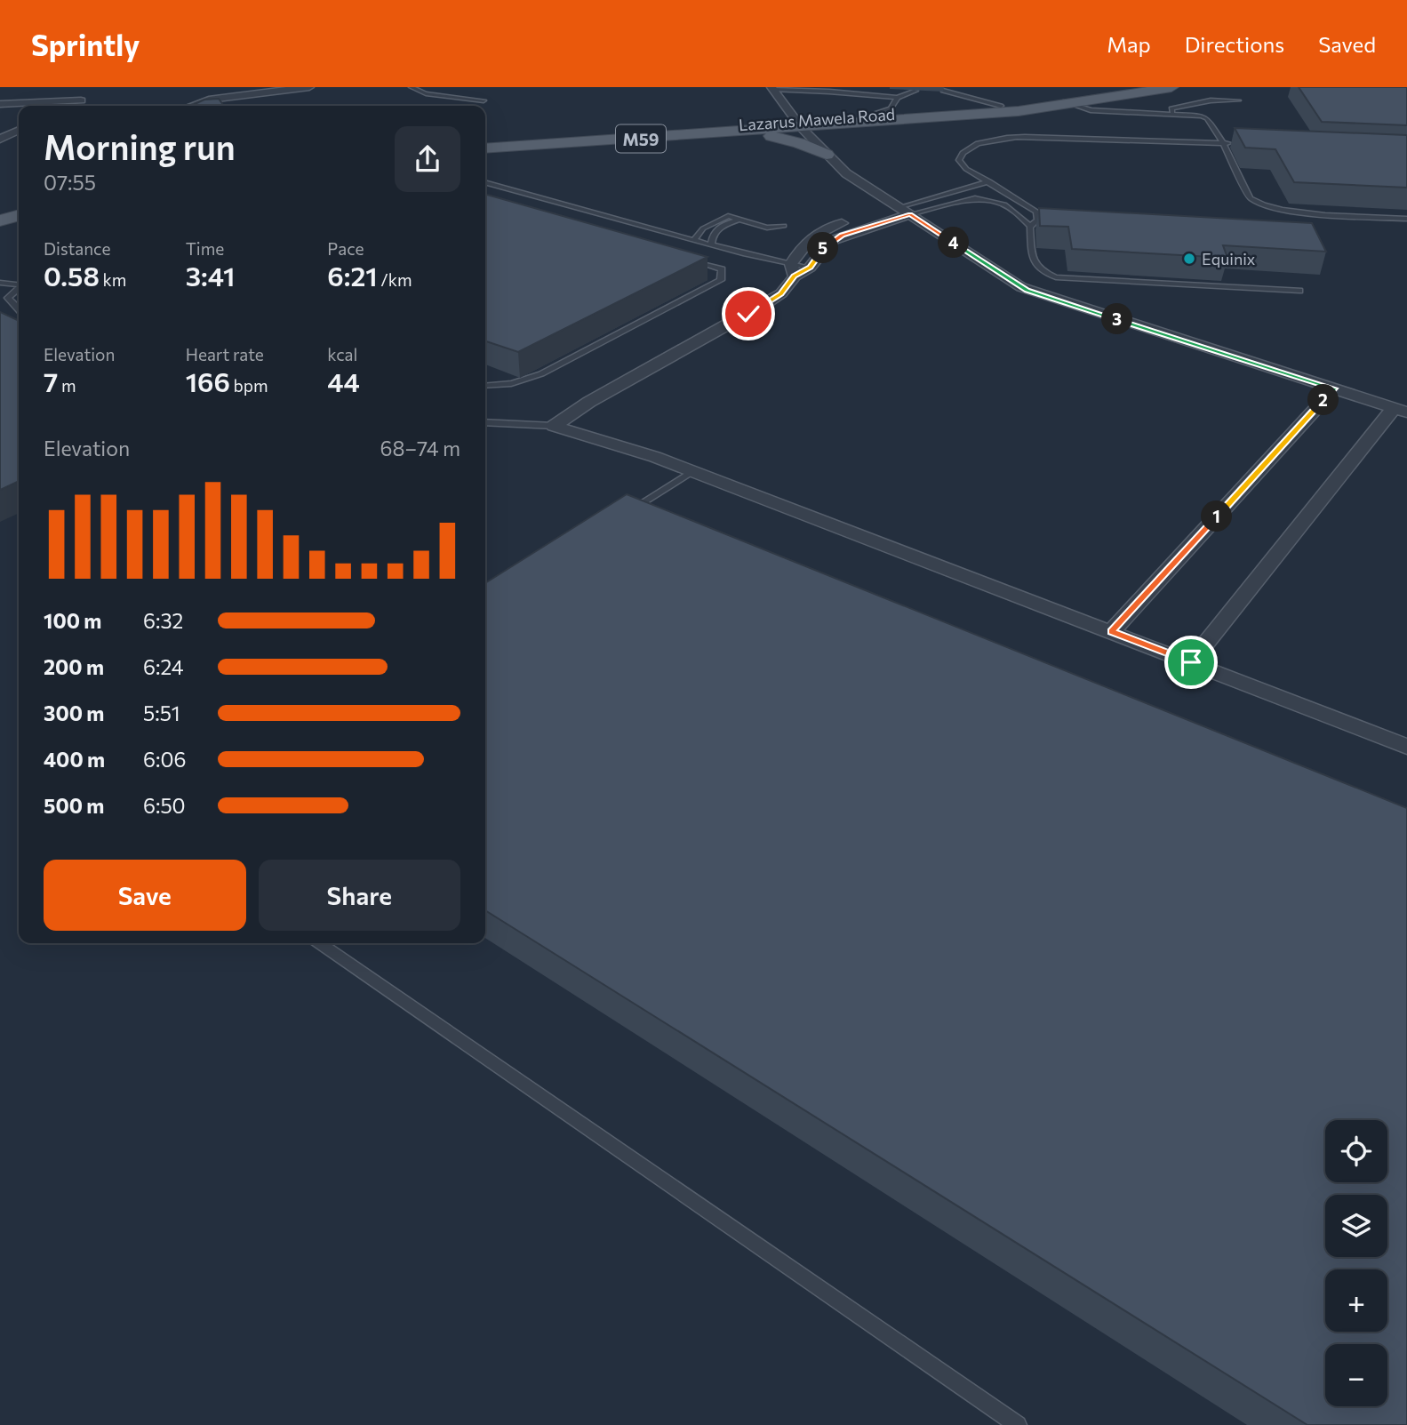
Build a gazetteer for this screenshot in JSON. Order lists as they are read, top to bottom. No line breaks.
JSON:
{"streets":{"main road":["Lazarus Mawela Road","M59"]},"crossings":[["Lazarus Mawela Road","M59"]],"places":["Equinix"],"page":{"header":"Sprintly","nav":["Map","Directions","Saved"],"heading":["Morning run","07:55"],"stats":[["Distance","0.58 km"],["Time","3:41"],["Pace","6:21 /km"],["Elevation","7 m"],["Heart rate","166 bpm"],["kcal","44"]],"pins":["4","5","3","2","1"],"chart":["Elevation","68–74 m"],"list":[{"name":"100 m","note":"6:32"},{"name":"200 m","note":"6:24"},{"name":"300 m","note":"5:51"},{"name":"400 m","note":"6:06"},{"name":"500 m","note":"6:50"}],"buttons":["Save","Share"],"map_buttons":["+","−"]}}
